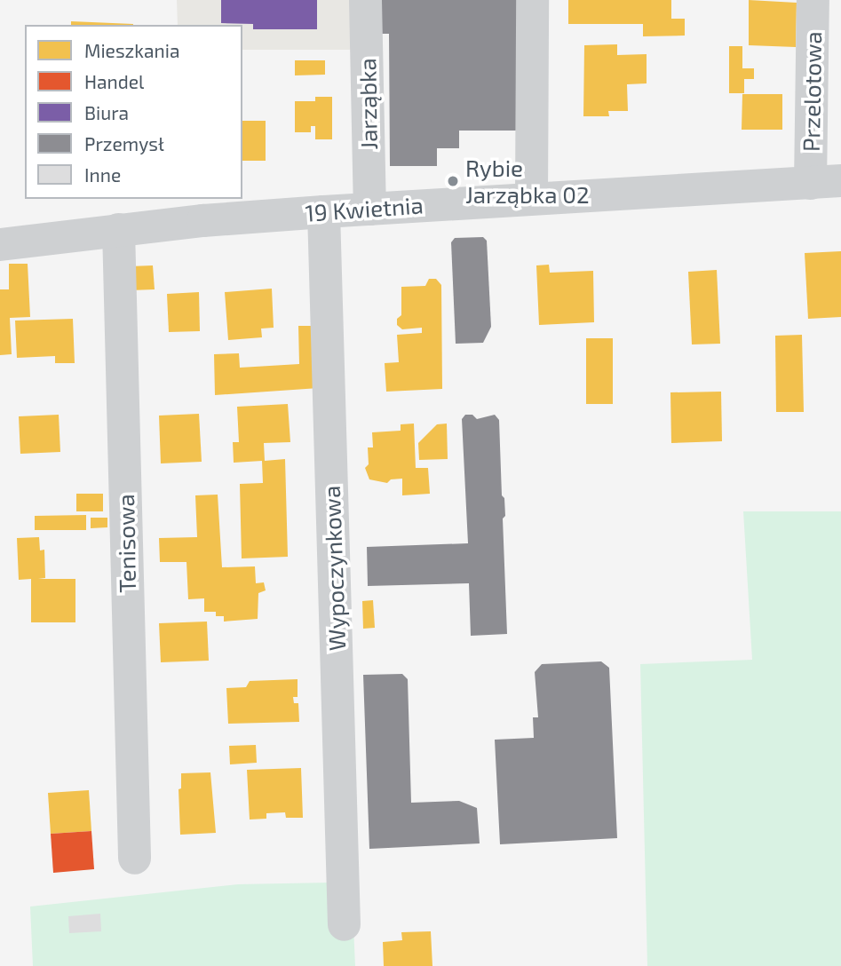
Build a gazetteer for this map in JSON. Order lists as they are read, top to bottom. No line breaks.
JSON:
{"streets":{"street":["Przelotowa","Jarząbka","19 Kwietnia","Tenisowa","Wypoczynkowa"]},"crossings":[["Przelotowa","19 Kwietnia"],["Jarząbka","19 Kwietnia"],["19 Kwietnia","Tenisowa"],["19 Kwietnia","Wypoczynkowa"]],"places":["Rybie Jarząbka 02"],"legend":["Mieszkania","Handel","Biura","Przemysł","Inne"]}
